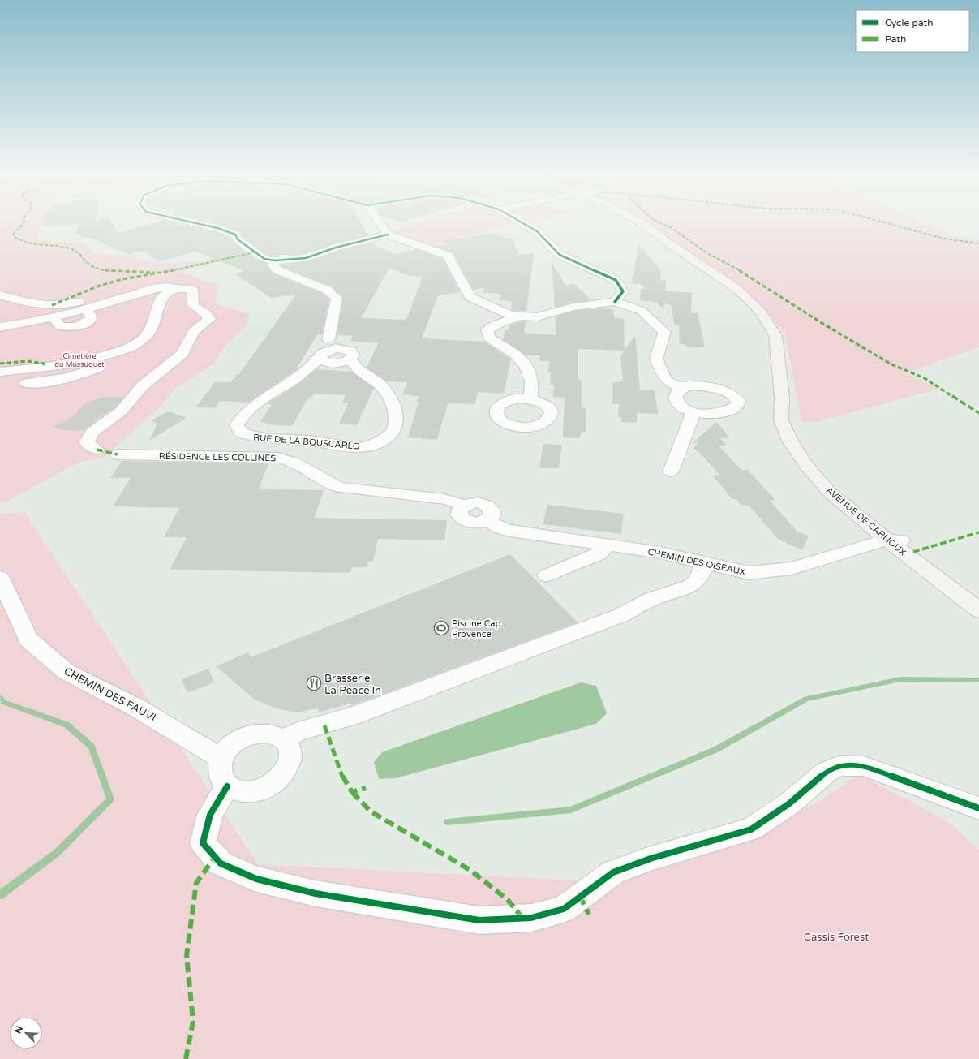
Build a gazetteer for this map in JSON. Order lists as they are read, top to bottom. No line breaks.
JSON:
{"streets":{"main road":["AVENUE DE CARNOUX"],"street":["RUE DE LA BOUSCARLO","RÉSIDENCE LES COLLINES","CHEMIN DES OISEAUX","CHEMIN DES FAUVI"]},"crossings":[["RÉSIDENCE LES COLLINES","CHEMIN DES OISEAUX"],["AVENUE DE CARNOUX","CHEMIN DES OISEAUX"]],"parks":["Cimetière du Mussuguet","Cassis Forest"],"places":{"sports":["Piscine Cap Provence"],"restaurant":["Brasserie La Peace'In"]},"legend":["Cycle path","Path"],"north":"top left"}
